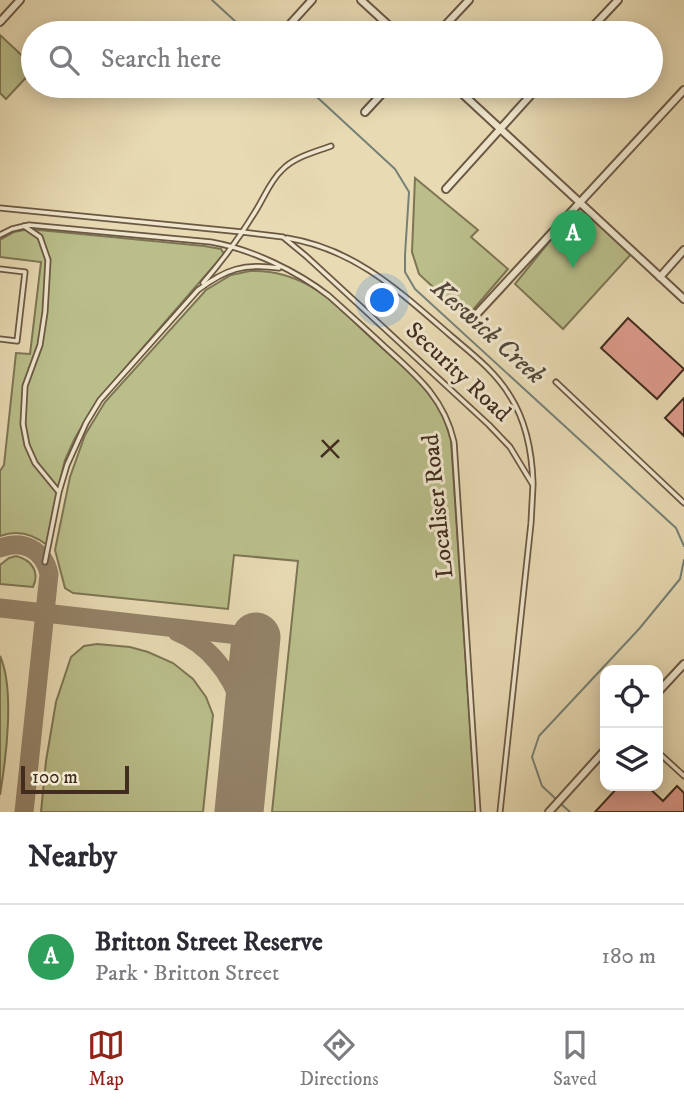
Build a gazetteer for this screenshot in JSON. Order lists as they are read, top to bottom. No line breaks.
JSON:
{"streets":{"lane":["Security Road","Localiser Road"]},"water":["Keswick Creek"],"scale_bar":"100 m","page":{"search":"Search here","pins":"A","scale":"100 m","heading":"Nearby","list":[{"mark":"A","name":"Britton Street Reserve","note":"Park · Britton Street","value":"180 m"}],"nav":["Map","Directions","Saved"]}}
